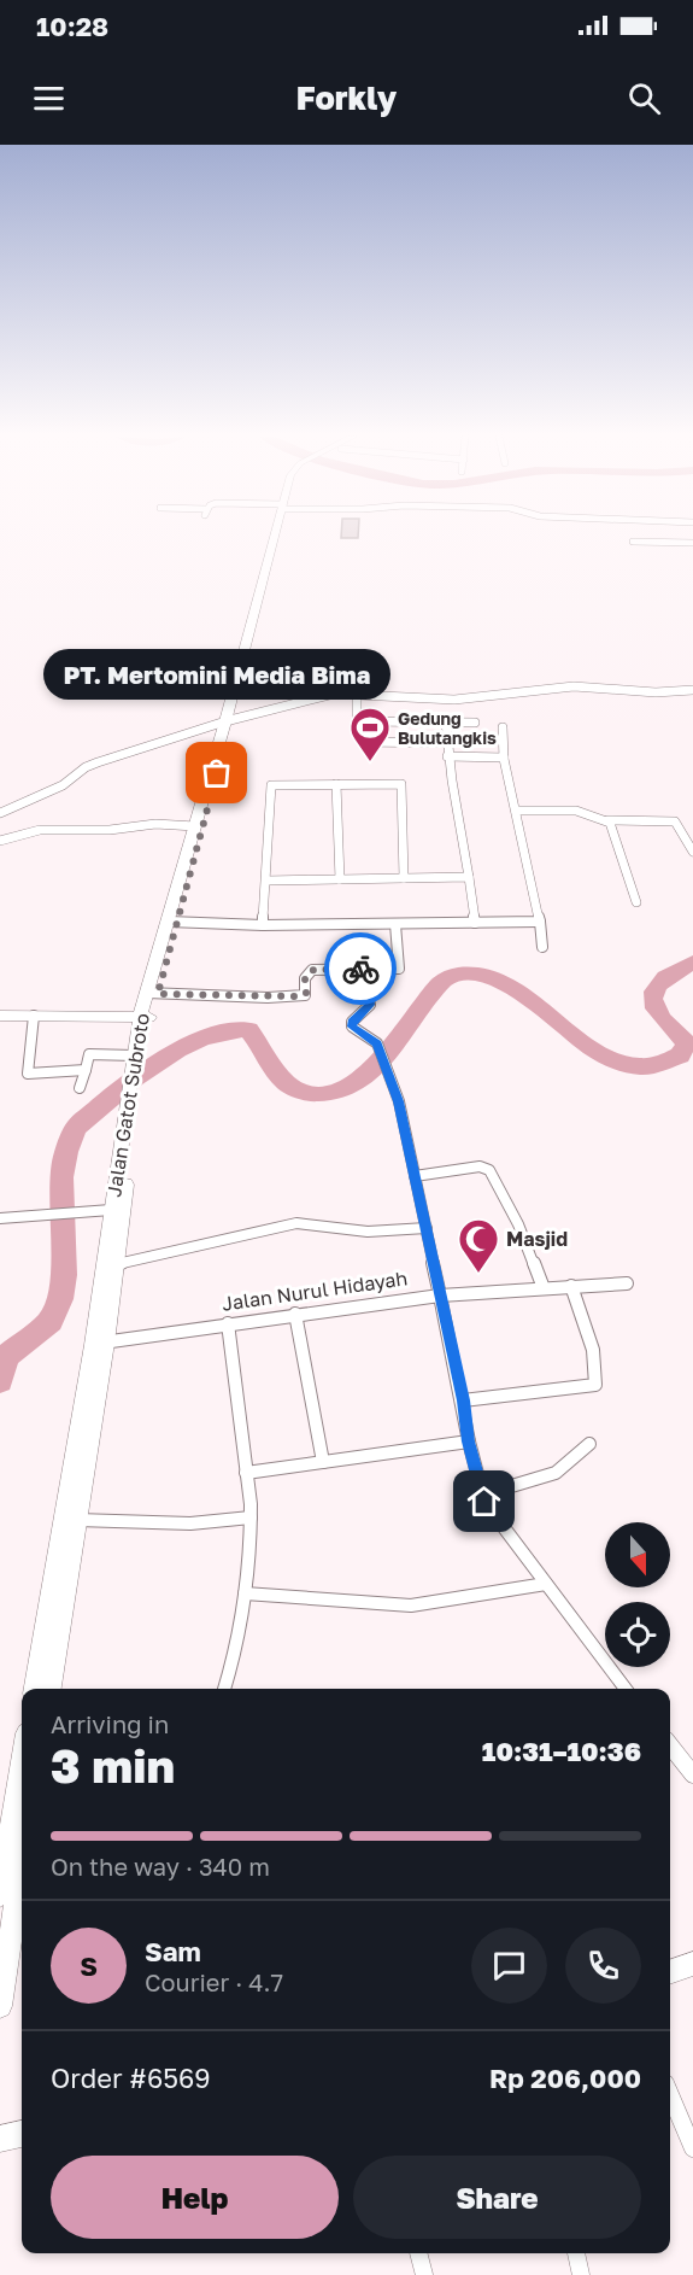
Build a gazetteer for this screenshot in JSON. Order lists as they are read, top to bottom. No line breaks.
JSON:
{"streets":{"street":["Jalan Gatot Subroto","Jalan Nurul Hidayah"]},"crossings":[["Jalan Gatot Subroto","Jalan Nurul Hidayah"]],"places":{"sports":["Gedung Bulutangkis"],"other":["PT. Mertomini Media Bima"],"mosque":["Masjid"]},"north":"bottom","page":{"status":"10:28","header":"Forkly","bubble":"PT. Mertomini Media Bima","heading":["3 min","Arriving in","10:31–10:36"],"panel":["Sam","Courier · 4.7","Order #6569","Rp 206,000"],"bar":"On the way · 340 m","round":"S","buttons":["Help","Share"]}}
